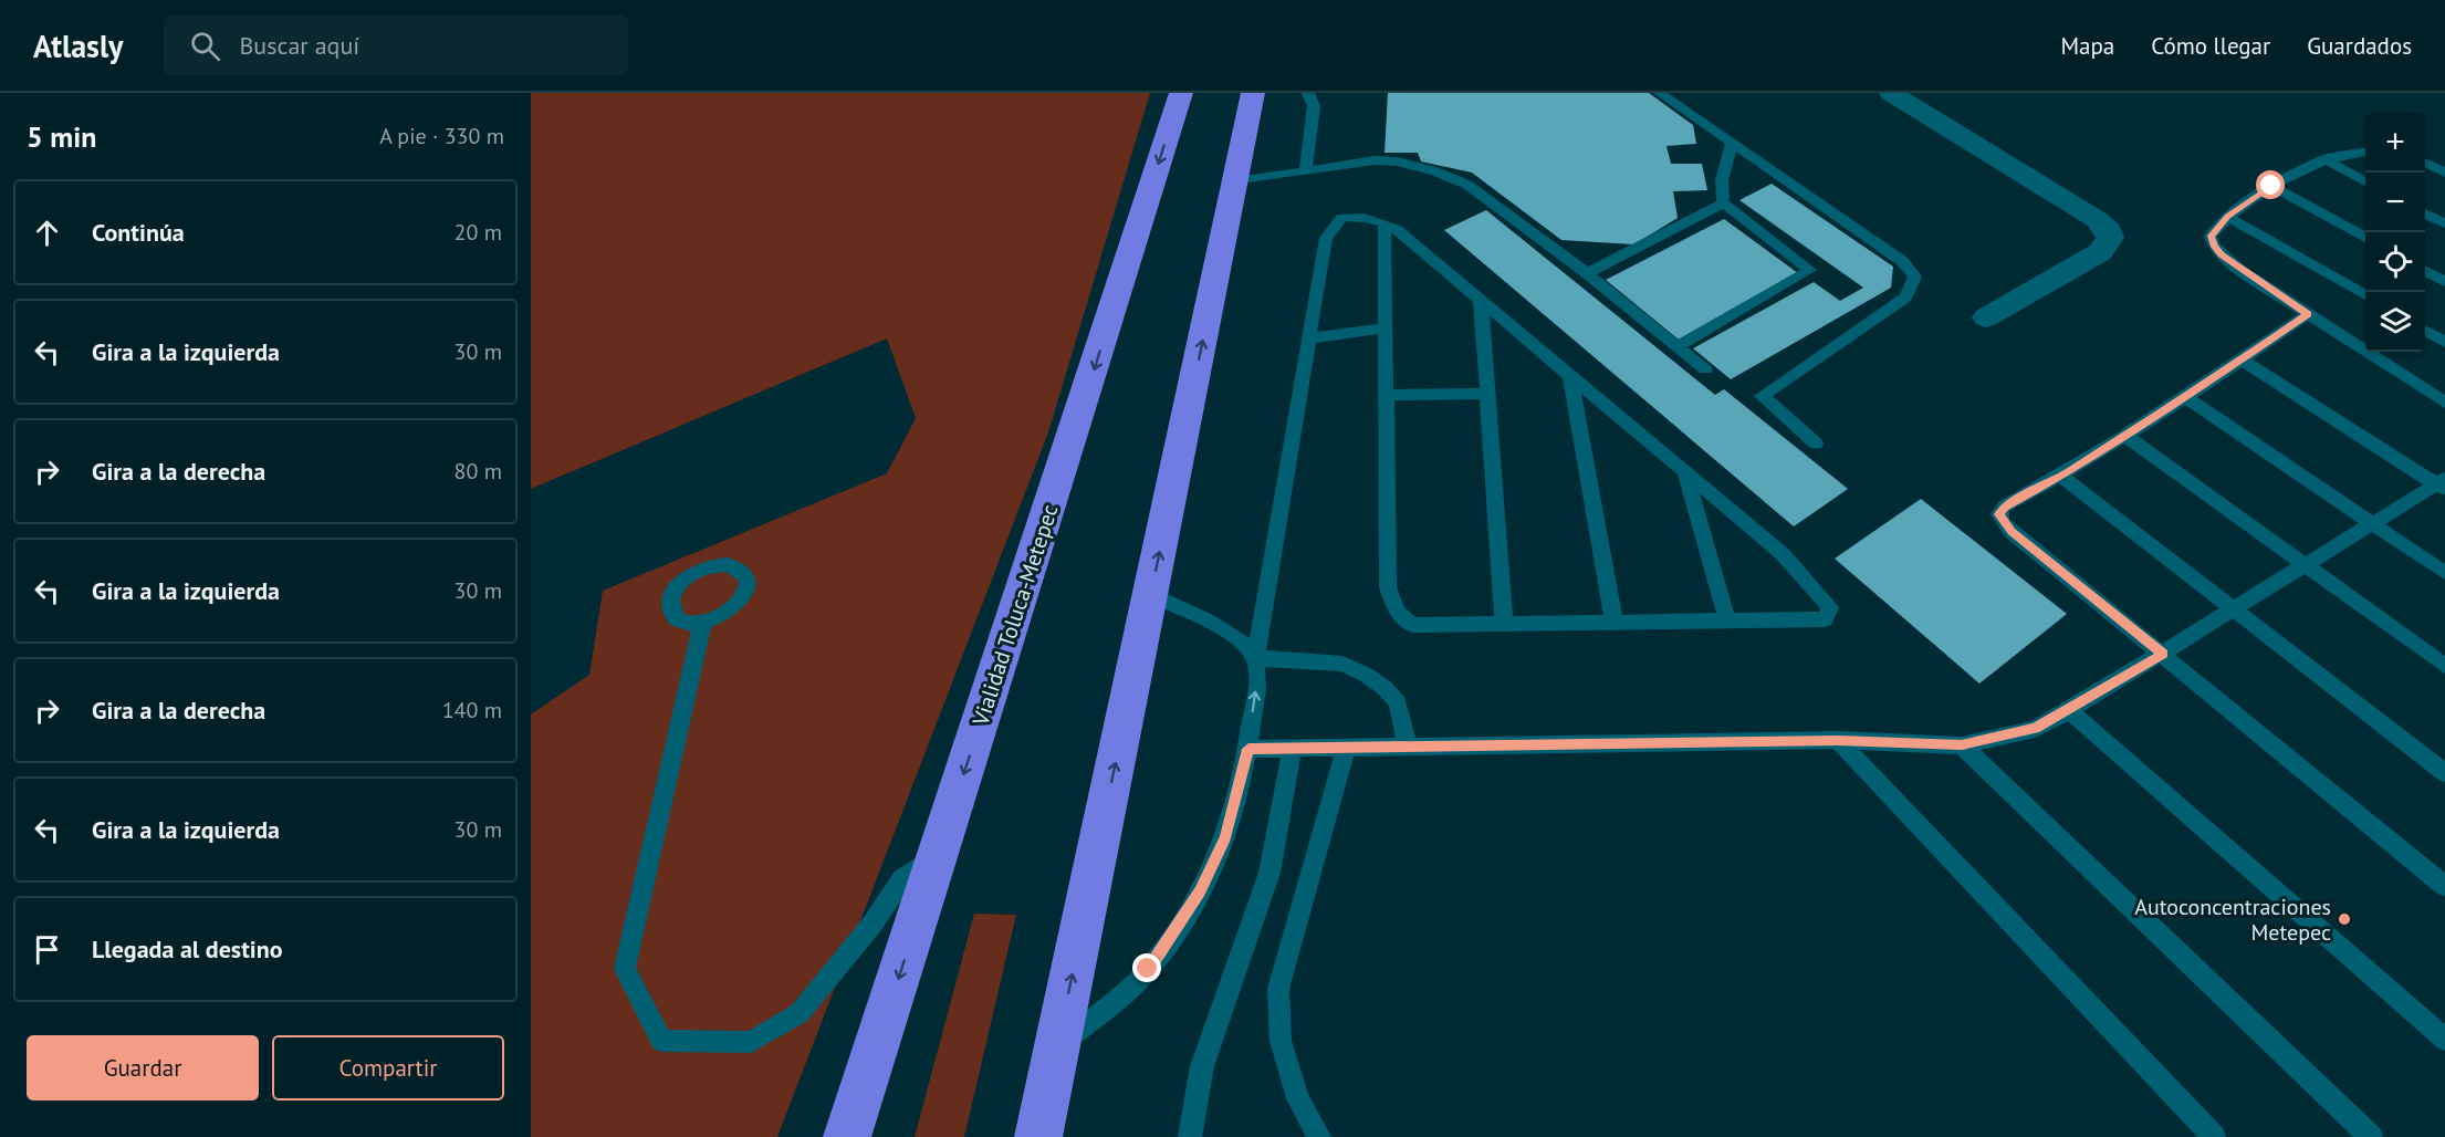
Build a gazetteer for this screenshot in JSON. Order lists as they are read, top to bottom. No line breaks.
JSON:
{"streets":{"highway":["Vialidad Toluca-Metepec"]},"places":["Autoconcentraciones Metepec"],"page":{"header":"Atlasly","search":"Buscar aquí","nav":["Mapa","Cómo llegar","Guardados"],"heading":["5 min","A pie · 330 m"],"map_buttons":["+","−"],"list":[["Continúa","20 m"],["Gira a la izquierda","30 m"],["Gira a la derecha","80 m"],["Gira a la izquierda","30 m"],["Gira a la derecha","140 m"],["Gira a la izquierda","30 m"],"Llegada al destino"],"buttons":["Guardar","Compartir"]}}
